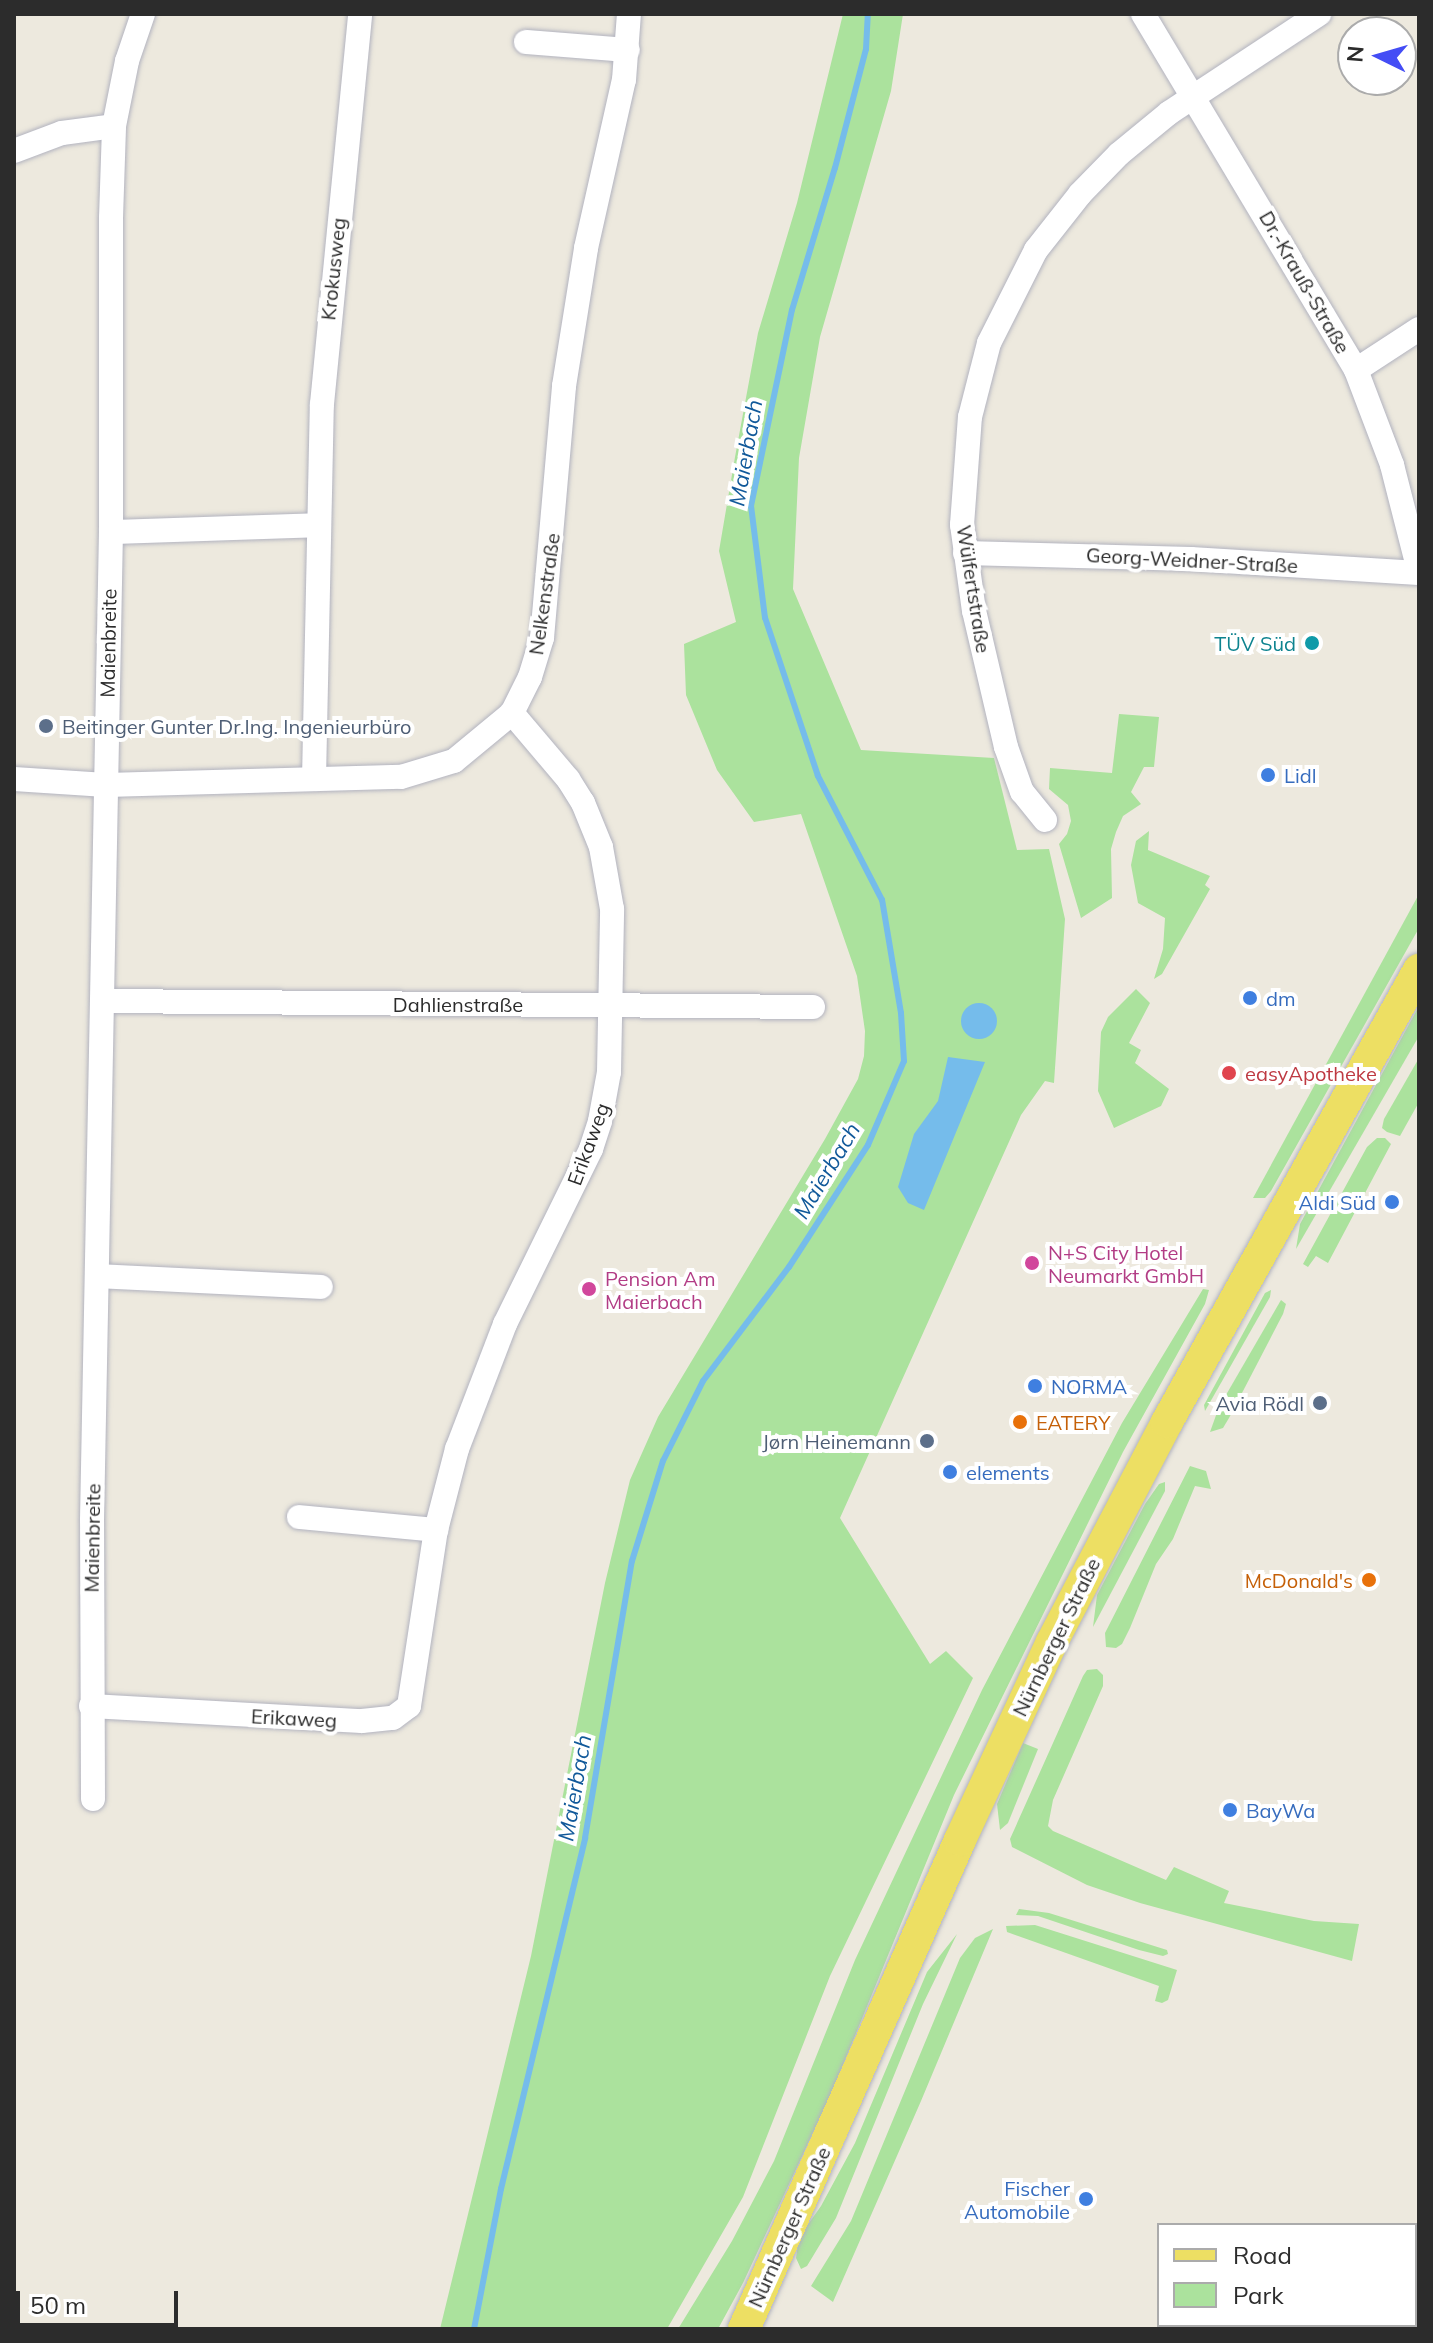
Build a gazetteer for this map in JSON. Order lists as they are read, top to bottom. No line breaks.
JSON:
{"streets":{"main road":["Nürnberger Straße"],"street":["Krokusweg","Dr.-Krauß-Straße","Georg-Weidner-Straße","Wülfertstraße","Nelkenstraße","Maienbreite","Dahlienstraße","Erikaweg"]},"crossings":[["Krokusweg","Nelkenstraße"],["Dr.-Krauß-Straße","Georg-Weidner-Straße"],["Dr.-Krauß-Straße","Wülfertstraße"],["Georg-Weidner-Straße","Wülfertstraße"],["Nelkenstraße","Maienbreite"],["Nelkenstraße","Erikaweg"],["Maienbreite","Dahlienstraße"],["Maienbreite","Erikaweg"],["Dahlienstraße","Erikaweg"]],"water":["Maierbach"],"places":["TÜV Süd","Beitinger Gunter Dr.Ing. Ingenieurbüro","Lidl","dm","easyApotheke","Aldi Süd","N+S City Hotel Neumarkt GmbH","Pension Am Maierbach","NORMA","Avia Rödl","EATERY","Jørn Heinemann","elements","McDonald's","BayWa","Fischer Automobile"],"legend":["Road","Park"],"scale_bar":"50 m","north":"left"}
